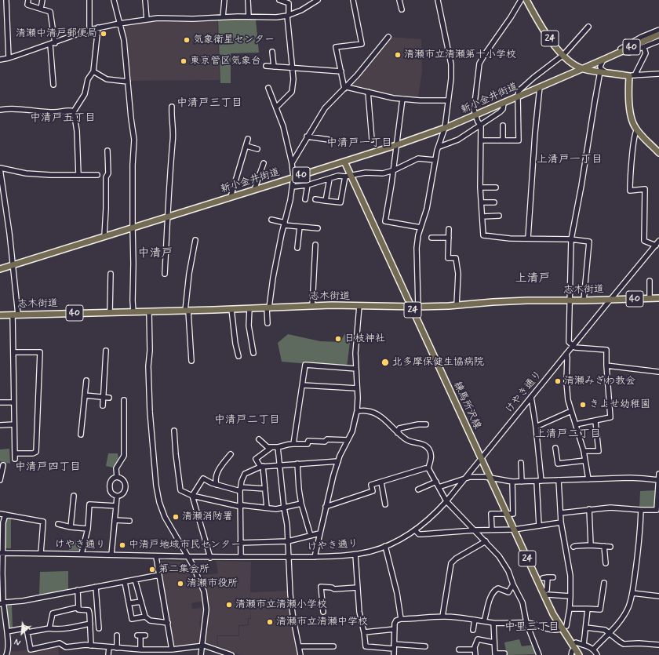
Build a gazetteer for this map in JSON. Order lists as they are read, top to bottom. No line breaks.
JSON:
{"streets":{"main road":["24","40","新小金井街道","志木街道","練馬所沢線"],"street":["けやき通り"]},"crossings":[["24","新小金井街道"],["新小金井街道","練馬所沢線"],["志木街道","けやき通り"],["志木街道","練馬所沢線"],["けやき通り","練馬所沢線"]],"districts":["中清戸三丁目","中清戸五丁目","中清戸一丁目","上清戸一丁目","中清戸","上清戸","中清戸二丁目","上清戸二丁目","中清戸四丁目","中里三丁目"],"places":["清瀬中清戸郵便局","気象衛星センター","清瀬市立清瀬第十小学校","東京管区気象台","日枝神社","北多摩保健生協病院","清瀬みぎわ教会","きよせ幼稚園","清瀬消防署","中清戸地域市民センター","第二集会所","清瀬市役所","清瀬市立清瀬小学校","清瀬市立清瀬中学校"],"north":"bottom left"}
